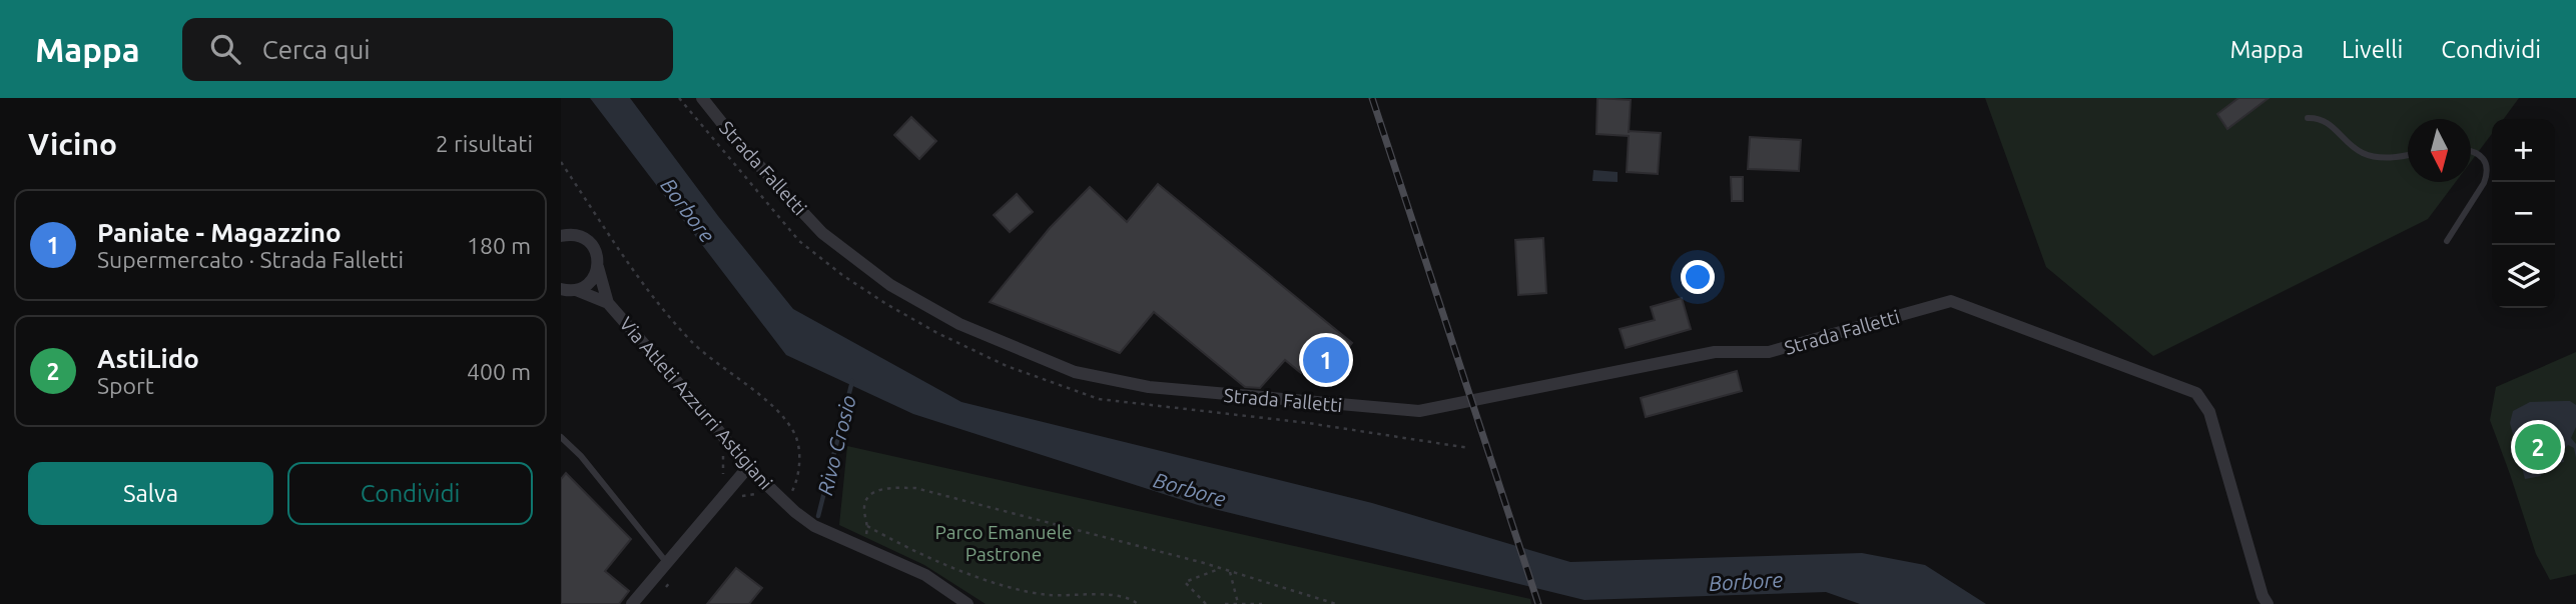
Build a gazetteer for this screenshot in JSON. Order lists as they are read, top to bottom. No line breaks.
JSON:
{"streets":{"street":["Strada Falletti","Via Atleti Azzurri Astigiani"]},"water":["Borbore","Rivo Crosio"],"parks":["Parco Emanuele Pastrone"],"north":"bottom","page":{"header":"Mappa","search":"Cerca qui","nav":["Mappa","Livelli","Condividi"],"heading":["Vicino","2 risultati"],"map_buttons":["+","−"],"list":[{"mark":"1","name":"Paniate - Magazzino","note":"Supermercato · Strada Falletti","value":"180 m"},{"mark":"2","name":"AstiLido","note":"Sport","value":"400 m"}],"pins":["1","2"],"buttons":["Salva","Condividi"]}}
